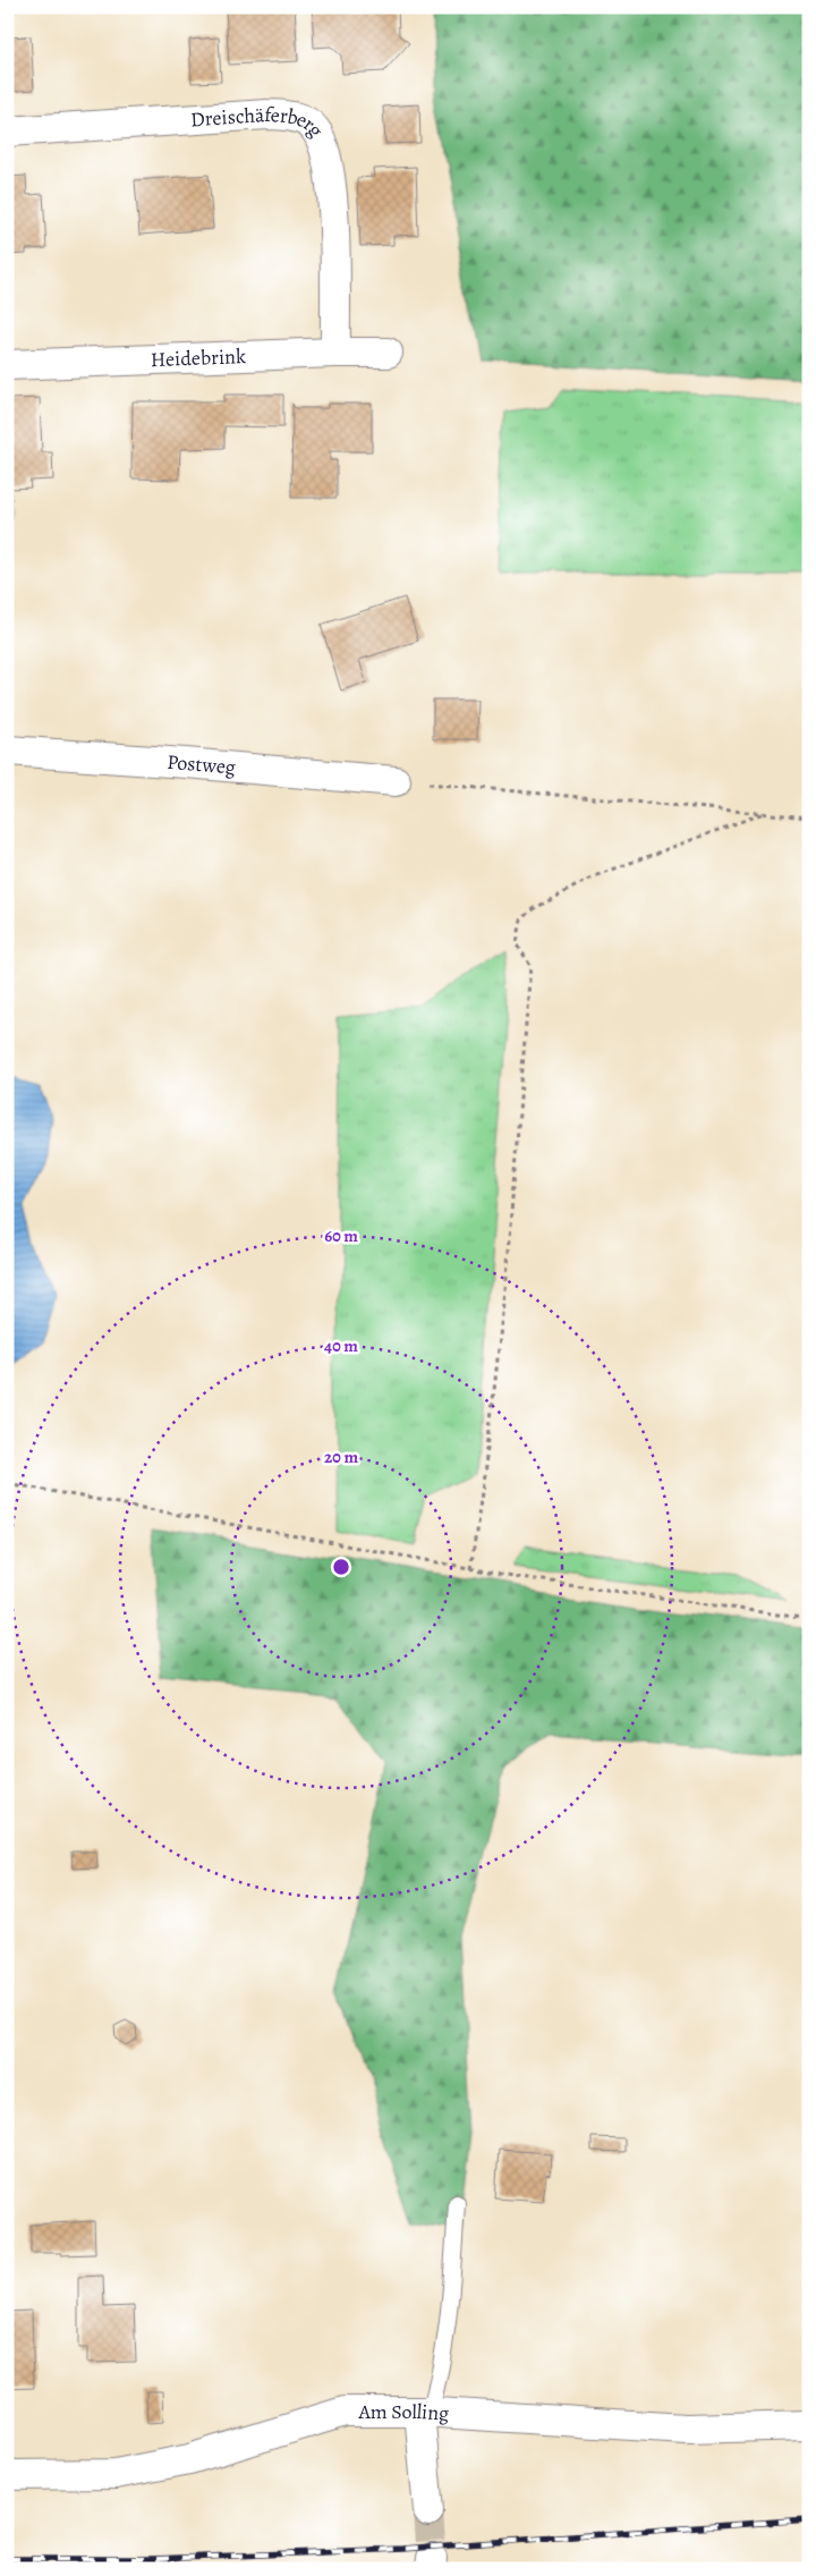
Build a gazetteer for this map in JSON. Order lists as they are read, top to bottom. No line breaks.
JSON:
{"streets":{"street":["Dreischäferberg","Heidebrink","Postweg","Am Solling"]},"crossings":[["Dreischäferberg","Heidebrink"]],"rings":["60 m","40 m","20 m"]}
